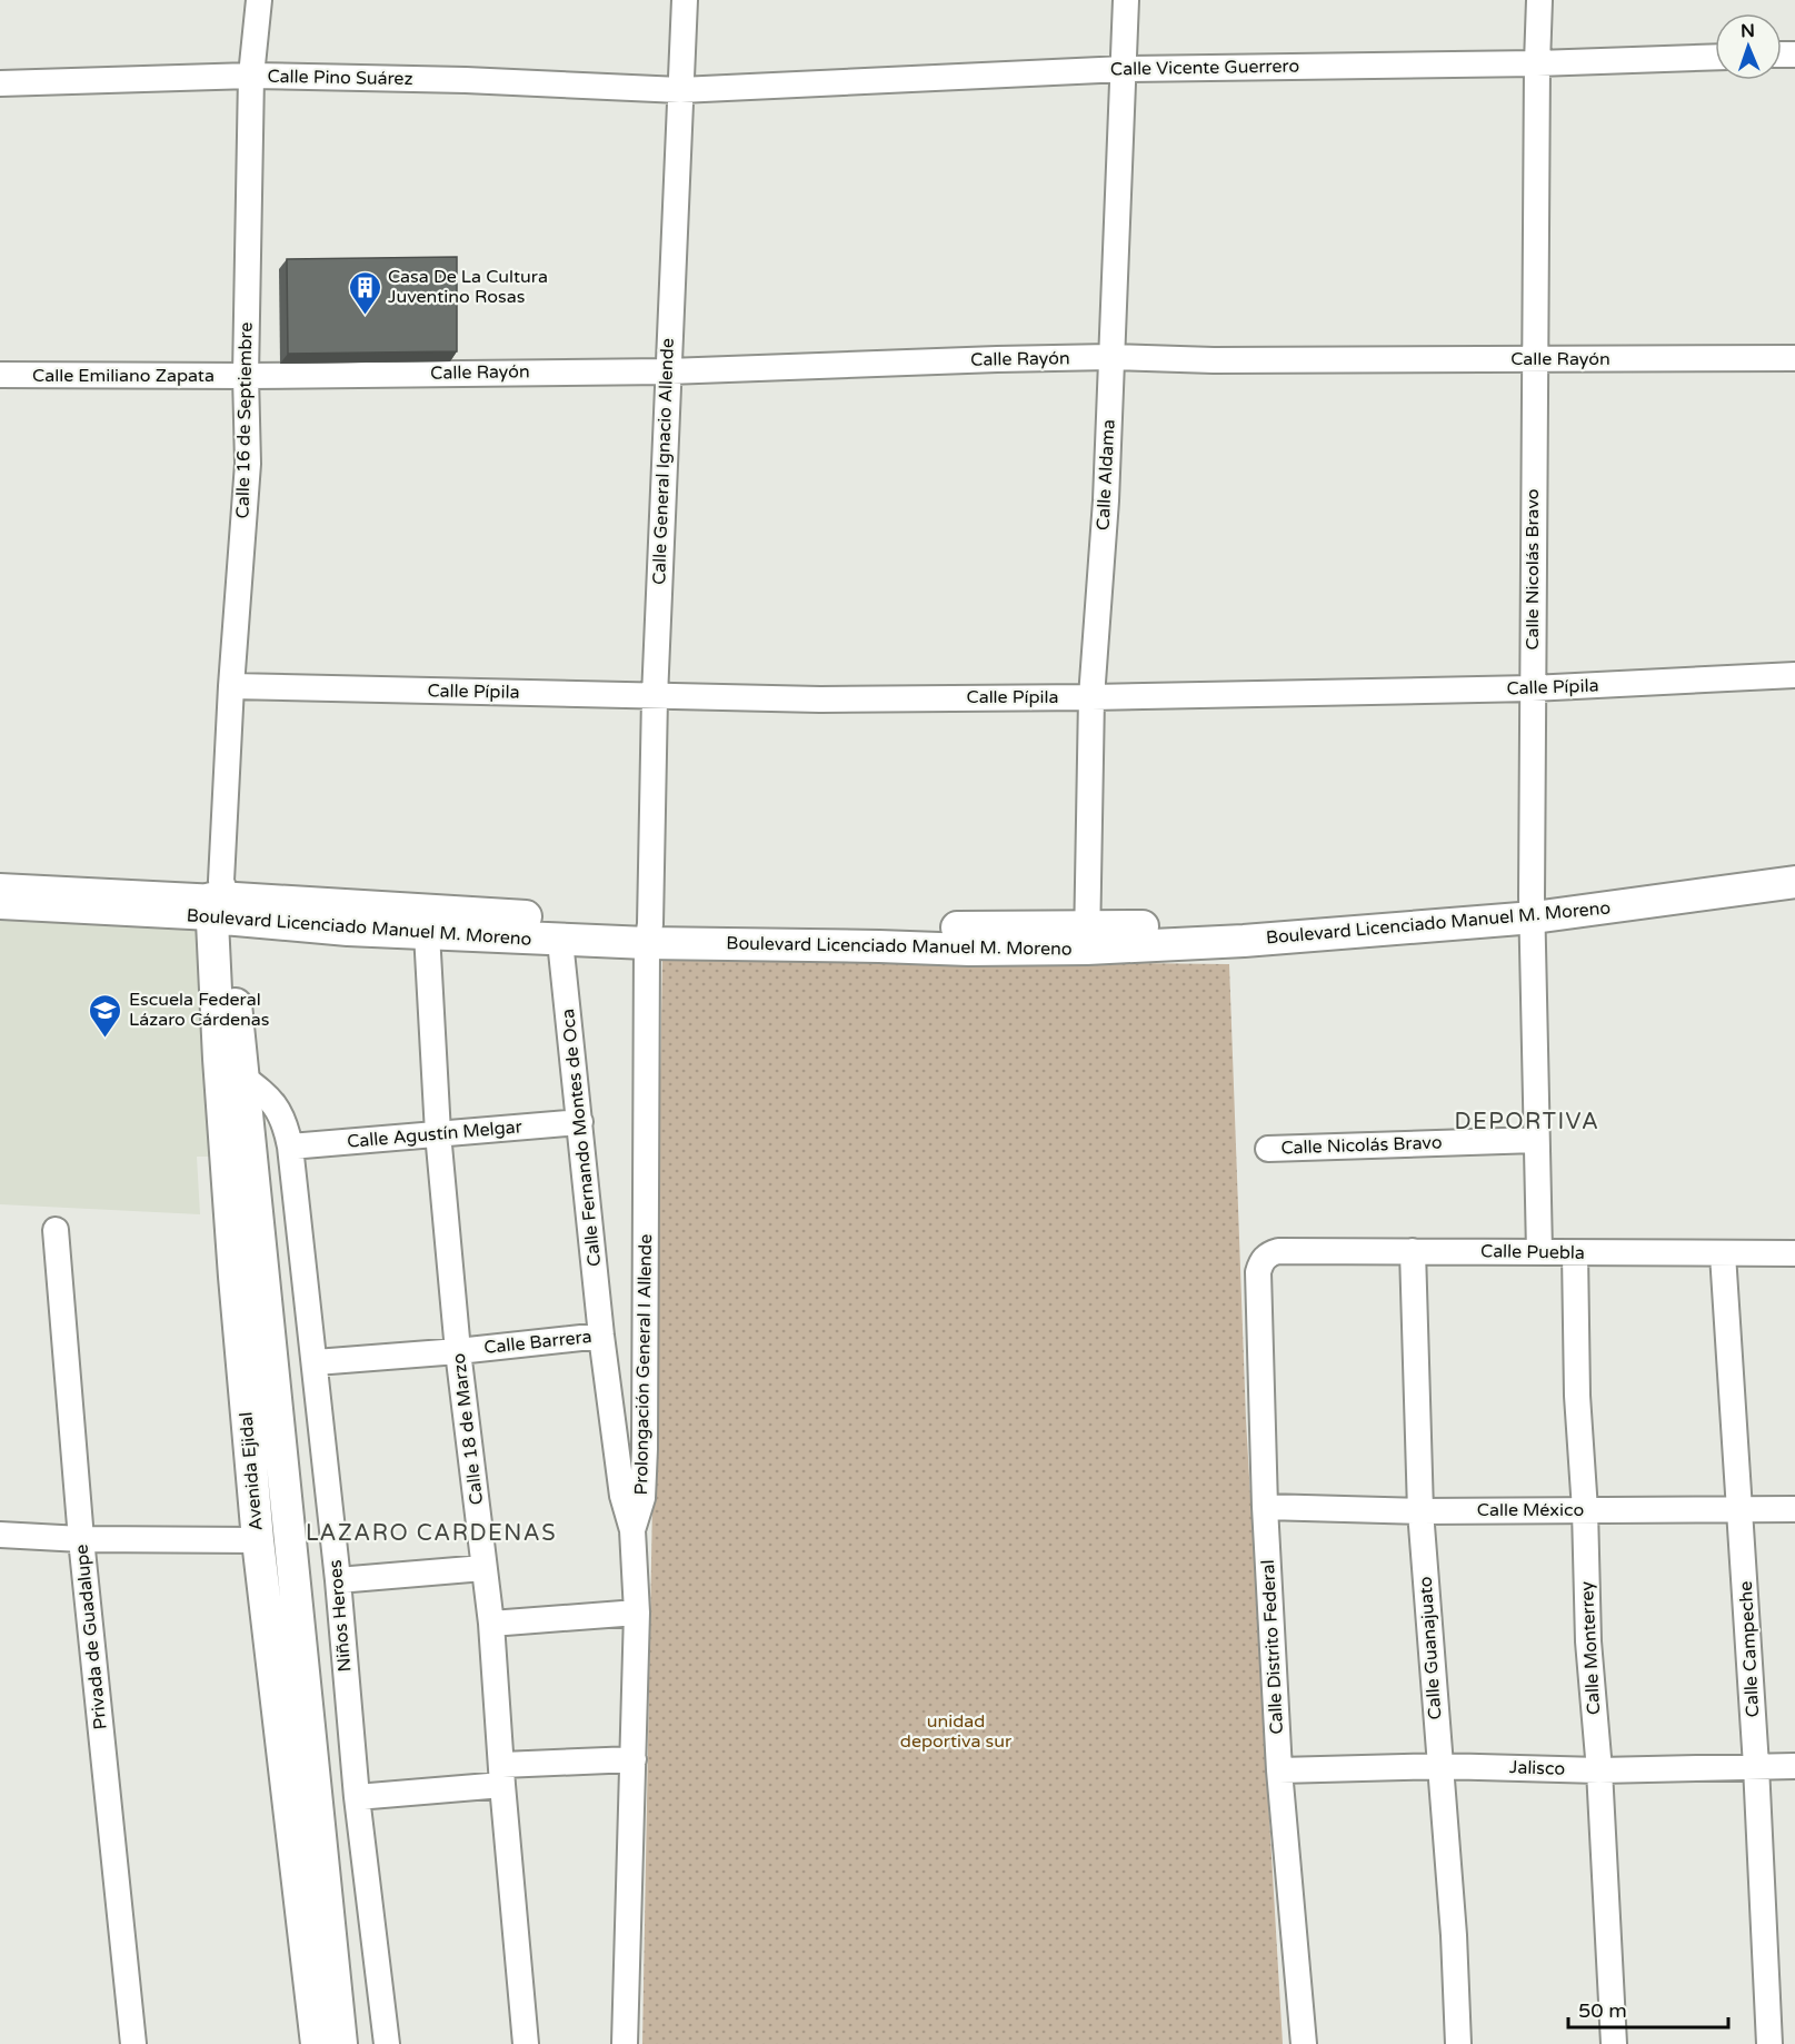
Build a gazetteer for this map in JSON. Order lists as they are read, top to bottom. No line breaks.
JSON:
{"streets":{"main road":["Boulevard Licenciado Manuel M. Moreno","Avenida Ejidal"],"street":["Calle Vicente Guerrero","Calle Pino Suárez","Calle Rayón","Calle Emiliano Zapata","Calle 16 de Septiembre","Calle General Ignacio Allende","Calle Aldama","Calle Nicolás Bravo","Calle Pípila","Calle Agustín Melgar","Calle Fernando Montes de Oca","Calle Puebla","Calle Barrera","Prolongación General I Allende","Calle 18 de Marzo","Calle México","Niños Heroes","Privada de Guadalupe","Calle Distrito Federal","Calle Guanajuato","Calle Monterrey","Calle Campeche","Jalisco"]},"crossings":[["Calle Vicente Guerrero","Calle Pino Suárez"],["Calle Vicente Guerrero","Calle General Ignacio Allende"],["Calle Vicente Guerrero","Calle Aldama"],["Calle Vicente Guerrero","Calle Nicolás Bravo"],["Calle Pino Suárez","Calle 16 de Septiembre"],["Calle Pino Suárez","Calle General Ignacio Allende"],["Calle Rayón","Calle Emiliano Zapata"],["Calle Rayón","Calle 16 de Septiembre"],["Calle Rayón","Calle General Ignacio Allende"],["Calle Rayón","Calle Aldama"],["Calle Rayón","Calle Nicolás Bravo"],["Calle Emiliano Zapata","Calle 16 de Septiembre"],["Calle 16 de Septiembre","Calle Pípila"],["Calle 16 de Septiembre","Boulevard Licenciado Manuel M. Moreno"],["Calle 16 de Septiembre","Avenida Ejidal"],["Calle General Ignacio Allende","Calle Pípila"],["Calle General Ignacio Allende","Boulevard Licenciado Manuel M. Moreno"],["Calle General Ignacio Allende","Prolongación General I Allende"],["Calle Aldama","Calle Pípila"],["Calle Aldama","Boulevard Licenciado Manuel M. Moreno"],["Calle Nicolás Bravo","Calle Pípila"],["Calle Nicolás Bravo","Boulevard Licenciado Manuel M. Moreno"],["Calle Nicolás Bravo","Calle Puebla"],["Boulevard Licenciado Manuel M. Moreno","Calle Fernando Montes de Oca"],["Boulevard Licenciado Manuel M. Moreno","Prolongación General I Allende"],["Boulevard Licenciado Manuel M. Moreno","Calle 18 de Marzo"],["Boulevard Licenciado Manuel M. Moreno","Avenida Ejidal"],["Calle Agustín Melgar","Calle Fernando Montes de Oca"],["Calle Agustín Melgar","Calle 18 de Marzo"],["Calle Agustín Melgar","Niños Heroes"],["Calle Fernando Montes de Oca","Calle Barrera"],["Calle Fernando Montes de Oca","Prolongación General I Allende"],["Calle Puebla","Calle Distrito Federal"],["Calle Puebla","Calle Guanajuato"],["Calle Puebla","Calle Monterrey"],["Calle Puebla","Calle Campeche"],["Calle Barrera","Calle 18 de Marzo"],["Calle Barrera","Niños Heroes"],["Avenida Ejidal","Niños Heroes"],["Calle México","Calle Distrito Federal"],["Calle México","Calle Guanajuato"],["Calle México","Calle Monterrey"],["Calle México","Calle Campeche"],["Calle Distrito Federal","Jalisco"],["Calle Guanajuato","Jalisco"],["Calle Monterrey","Jalisco"],["Calle Campeche","Jalisco"]],"districts":["DEPORTIVA","LAZARO CARDENAS"],"parks":["unidad deportiva sur"],"places":{"building":["Casa De La Cultura Juventino Rosas"],"school or university":["Escuela Federal Lázaro Cárdenas"]},"scale_bar":"50 m","north":"top"}
